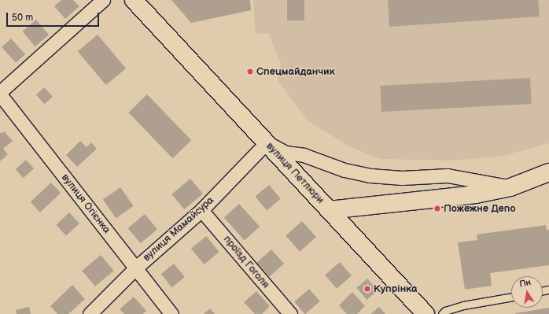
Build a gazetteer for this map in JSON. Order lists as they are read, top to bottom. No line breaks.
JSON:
{"streets":{"main road":["вулиця Петлюри"],"street":["вулиця Огієнка","вулиця Мамайсура","проїзд Гоголя"]},"crossings":[["вулиця Петлюри","вулиця Мамайсура"],["вулиця Огієнка","вулиця Мамайсура"],["вулиця Мамайсура","проїзд Гоголя"]],"places":["Спецмайданчик","Пожежне Депо","Купрінка"],"scale_bar":"50 m","north":"top"}
